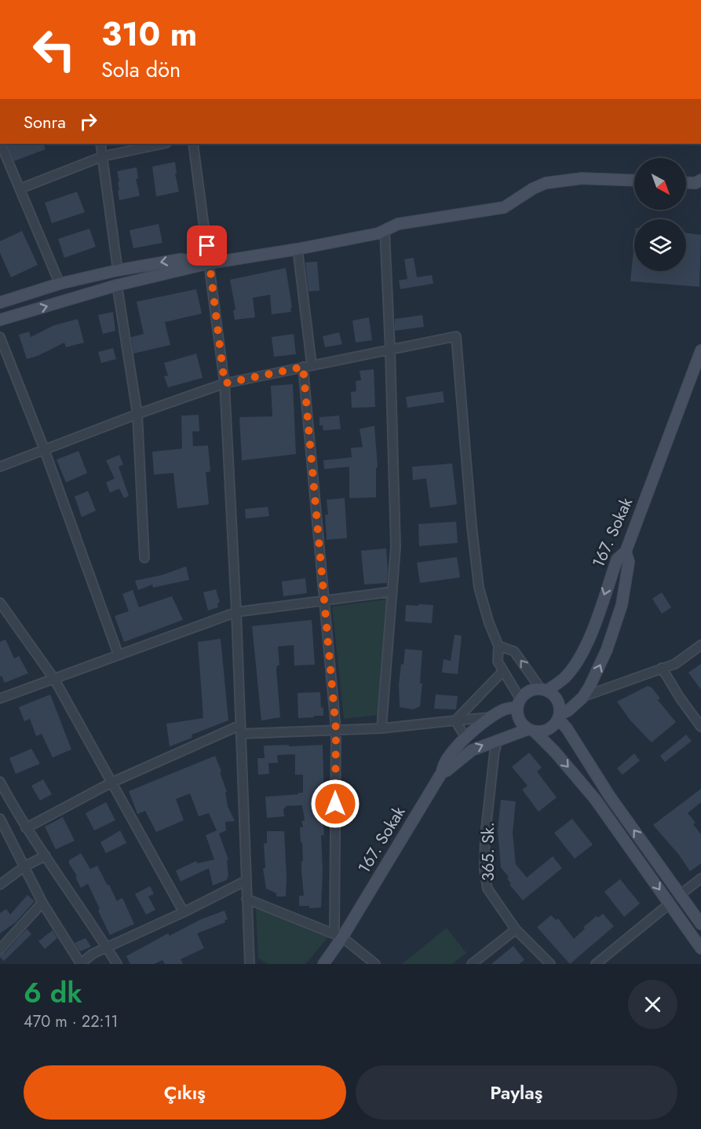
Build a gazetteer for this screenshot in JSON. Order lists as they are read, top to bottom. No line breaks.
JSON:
{"streets":{"street":["167. Sokak","365. Sk."]},"north":"bottom right","page":{"turn":["310 m","Sola dön"],"then":"Sonra","heading":["6 dk","470 m · 22:11"],"buttons":["Çıkış","Paylaş"]}}
